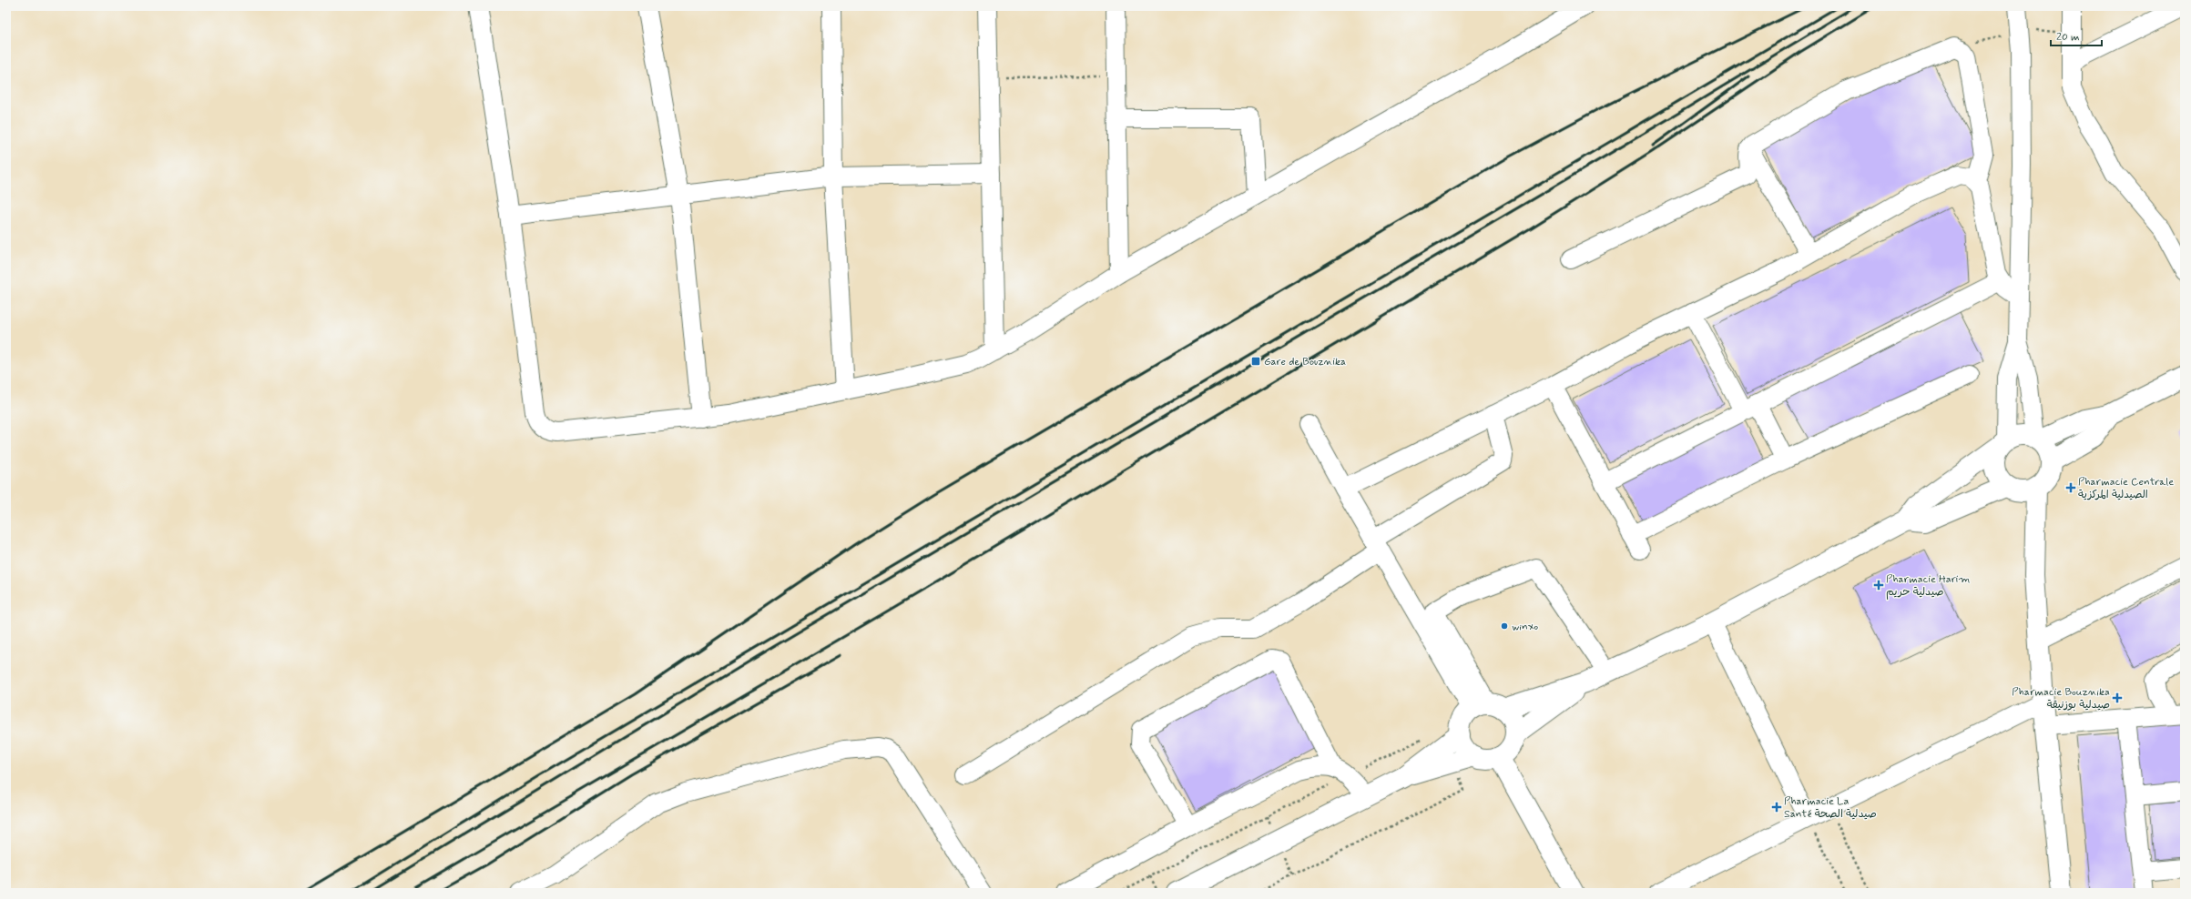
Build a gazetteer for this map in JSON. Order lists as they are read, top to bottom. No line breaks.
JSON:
{"places":{"transit":["Gare de Bouznika"],"health":["Pharmacie Centrale الصيدلية المركزية","Pharmacie Harim صيدلية حريم","Pharmacie Bouznika صيدلية بوزنيقة","Pharmacie La Santé صيدلية الصحة"],"other":["winxo"]},"scale_bar":"20 m"}
